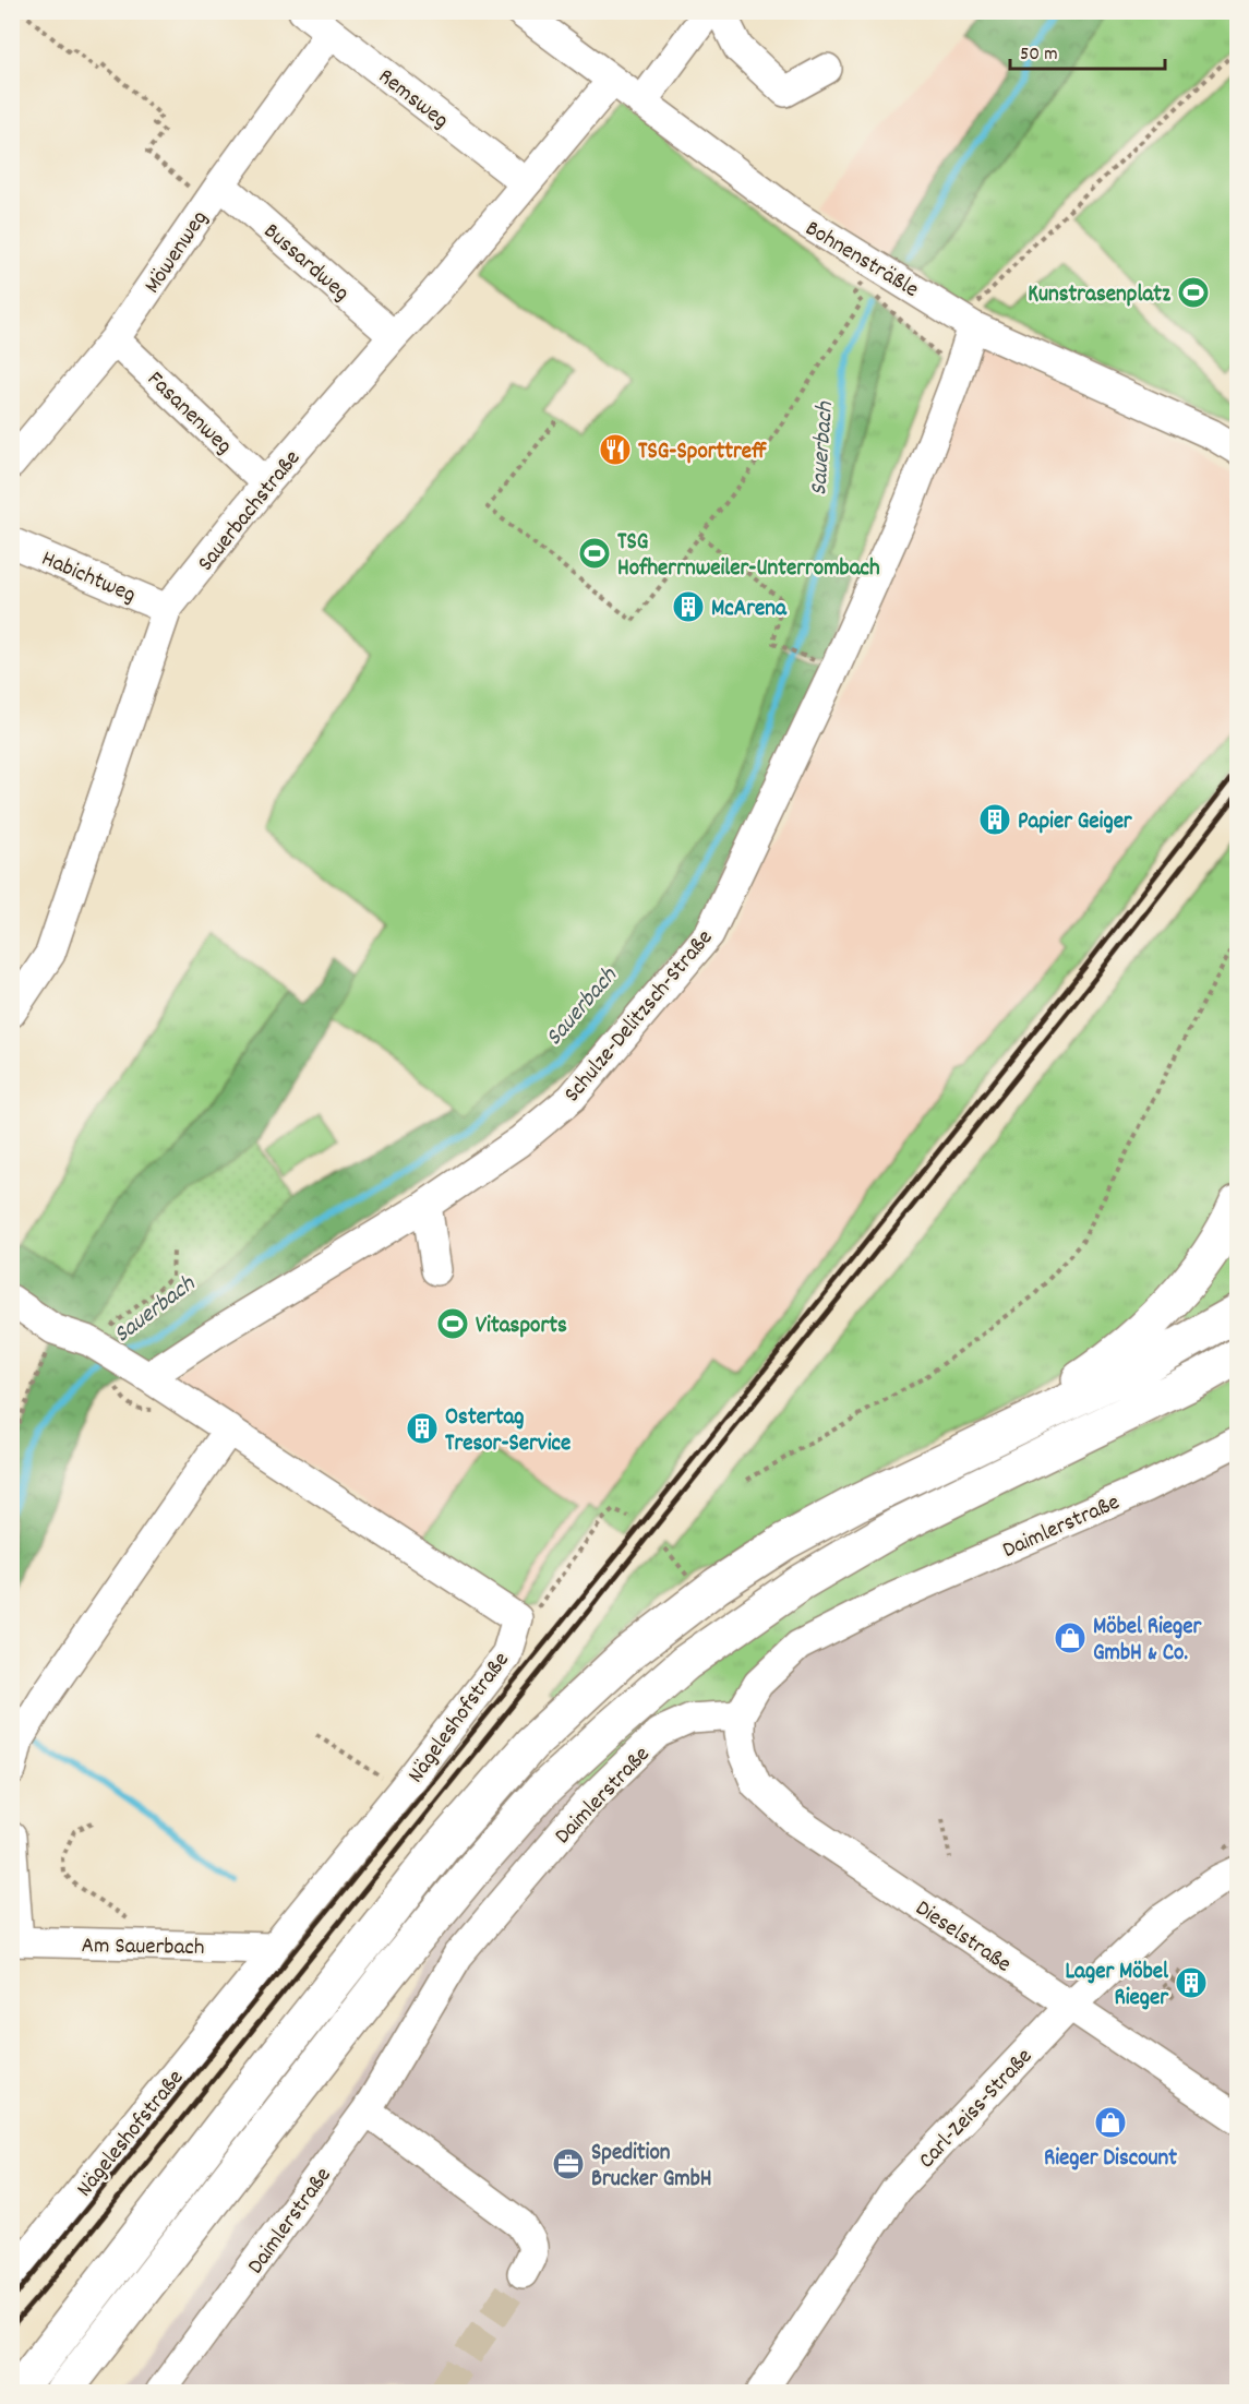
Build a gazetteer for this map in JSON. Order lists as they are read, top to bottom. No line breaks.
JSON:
{"streets":{"street":["Remsweg","Möwenweg","Bohnensträßle","Bussardweg","Fasanenweg","Sauerbachstraße","Habichtweg","Schulze-Delitzsch-Straße","Daimlerstraße","Nägeleshofstraße","Dieselstraße","Am Sauerbach","Carl-Zeiss-Straße"]},"crossings":[["Remsweg","Möwenweg"],["Remsweg","Sauerbachstraße"],["Möwenweg","Bussardweg"],["Möwenweg","Fasanenweg"],["Bohnensträßle","Sauerbachstraße"],["Bohnensträßle","Schulze-Delitzsch-Straße"],["Bussardweg","Sauerbachstraße"],["Fasanenweg","Sauerbachstraße"],["Sauerbachstraße","Habichtweg"],["Daimlerstraße","Dieselstraße"],["Nägeleshofstraße","Am Sauerbach"],["Dieselstraße","Carl-Zeiss-Straße"]],"water":["Sauerbach"],"places":{"sports":["Kunstrasenplatz","TSG Hofherrnweiler-Unterrombach","Vitasports"],"restaurant":["TSG-Sporttreff"],"building":["McArena","Papier Geiger","Ostertag Tresor-Service","Lager Möbel Rieger"],"shop":["Möbel Rieger GmbH & Co.","Rieger Discount"],"office":["Spedition Brucker GmbH"]},"scale_bar":"50 m"}
